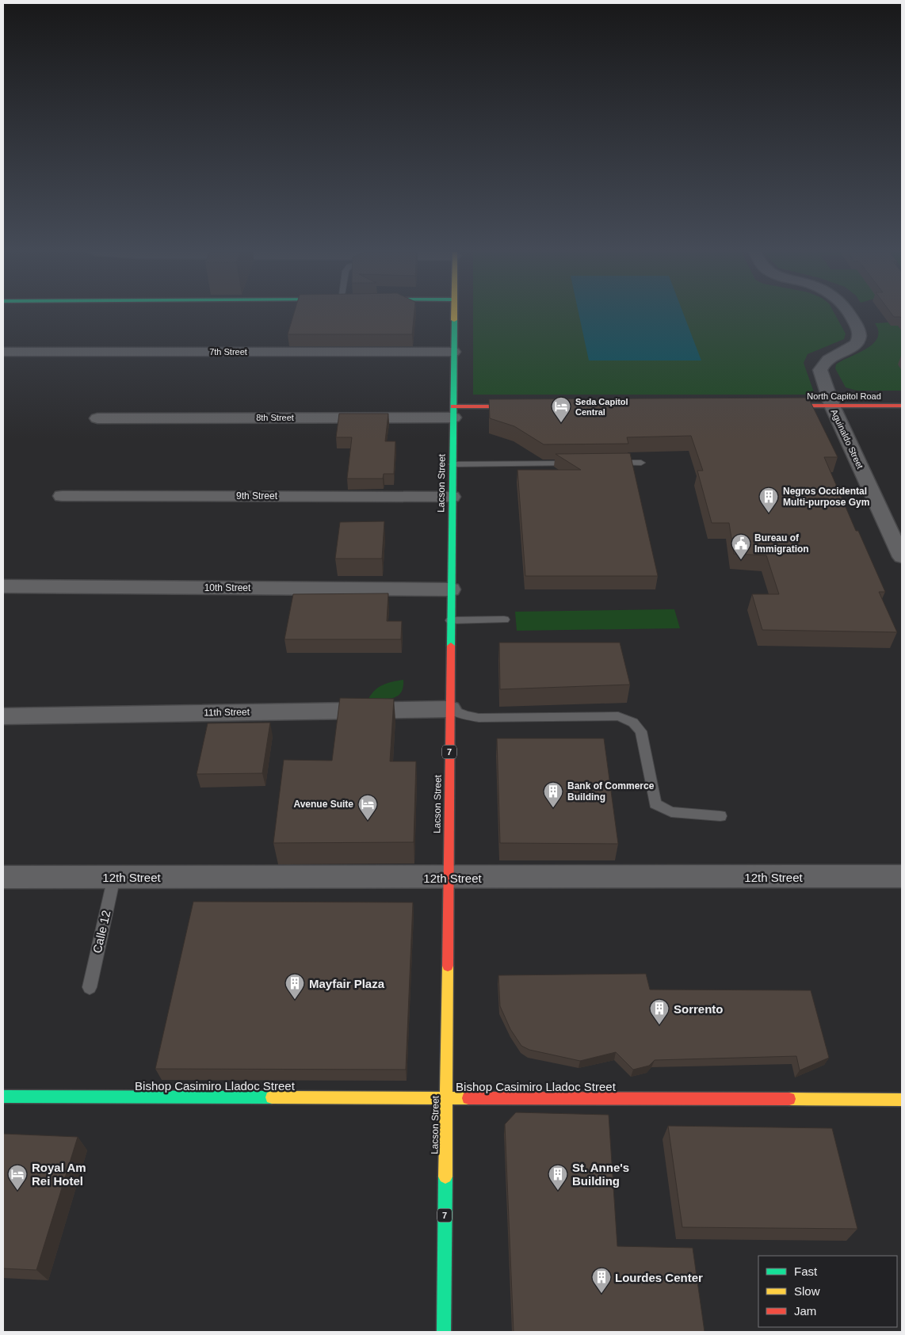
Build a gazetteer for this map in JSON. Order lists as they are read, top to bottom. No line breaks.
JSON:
{"streets":{"street":["7th Street","North Capitol Road","8th Street","Aguinaldo Street","Lacson Street","9th Street","10th Street","11th Street","7","12th Street","Bishop Casimiro Lladoc Street"],"lane":["Calle 12"]},"crossings":[["7th Street","Lacson Street"],["North Capitol Road","Aguinaldo Street"],["8th Street","Lacson Street"],["Lacson Street","9th Street"],["Lacson Street","10th Street"],["Lacson Street","11th Street"],["Lacson Street","12th Street"],["Lacson Street","Bishop Casimiro Lladoc Street"],["12th Street","Calle 12"]],"places":{"hotel":["Seda Capitol Central","Avenue Suite","Royal Am Rei Hotel"],"building":["Negros Occidental Multi-purpose Gym","Bank of Commerce Building","Mayfair Plaza","Sorrento","St. Anne's Building","Lourdes Center"],"public building":["Bureau of Immigration"]},"legend":["Fast","Slow","Jam"]}
